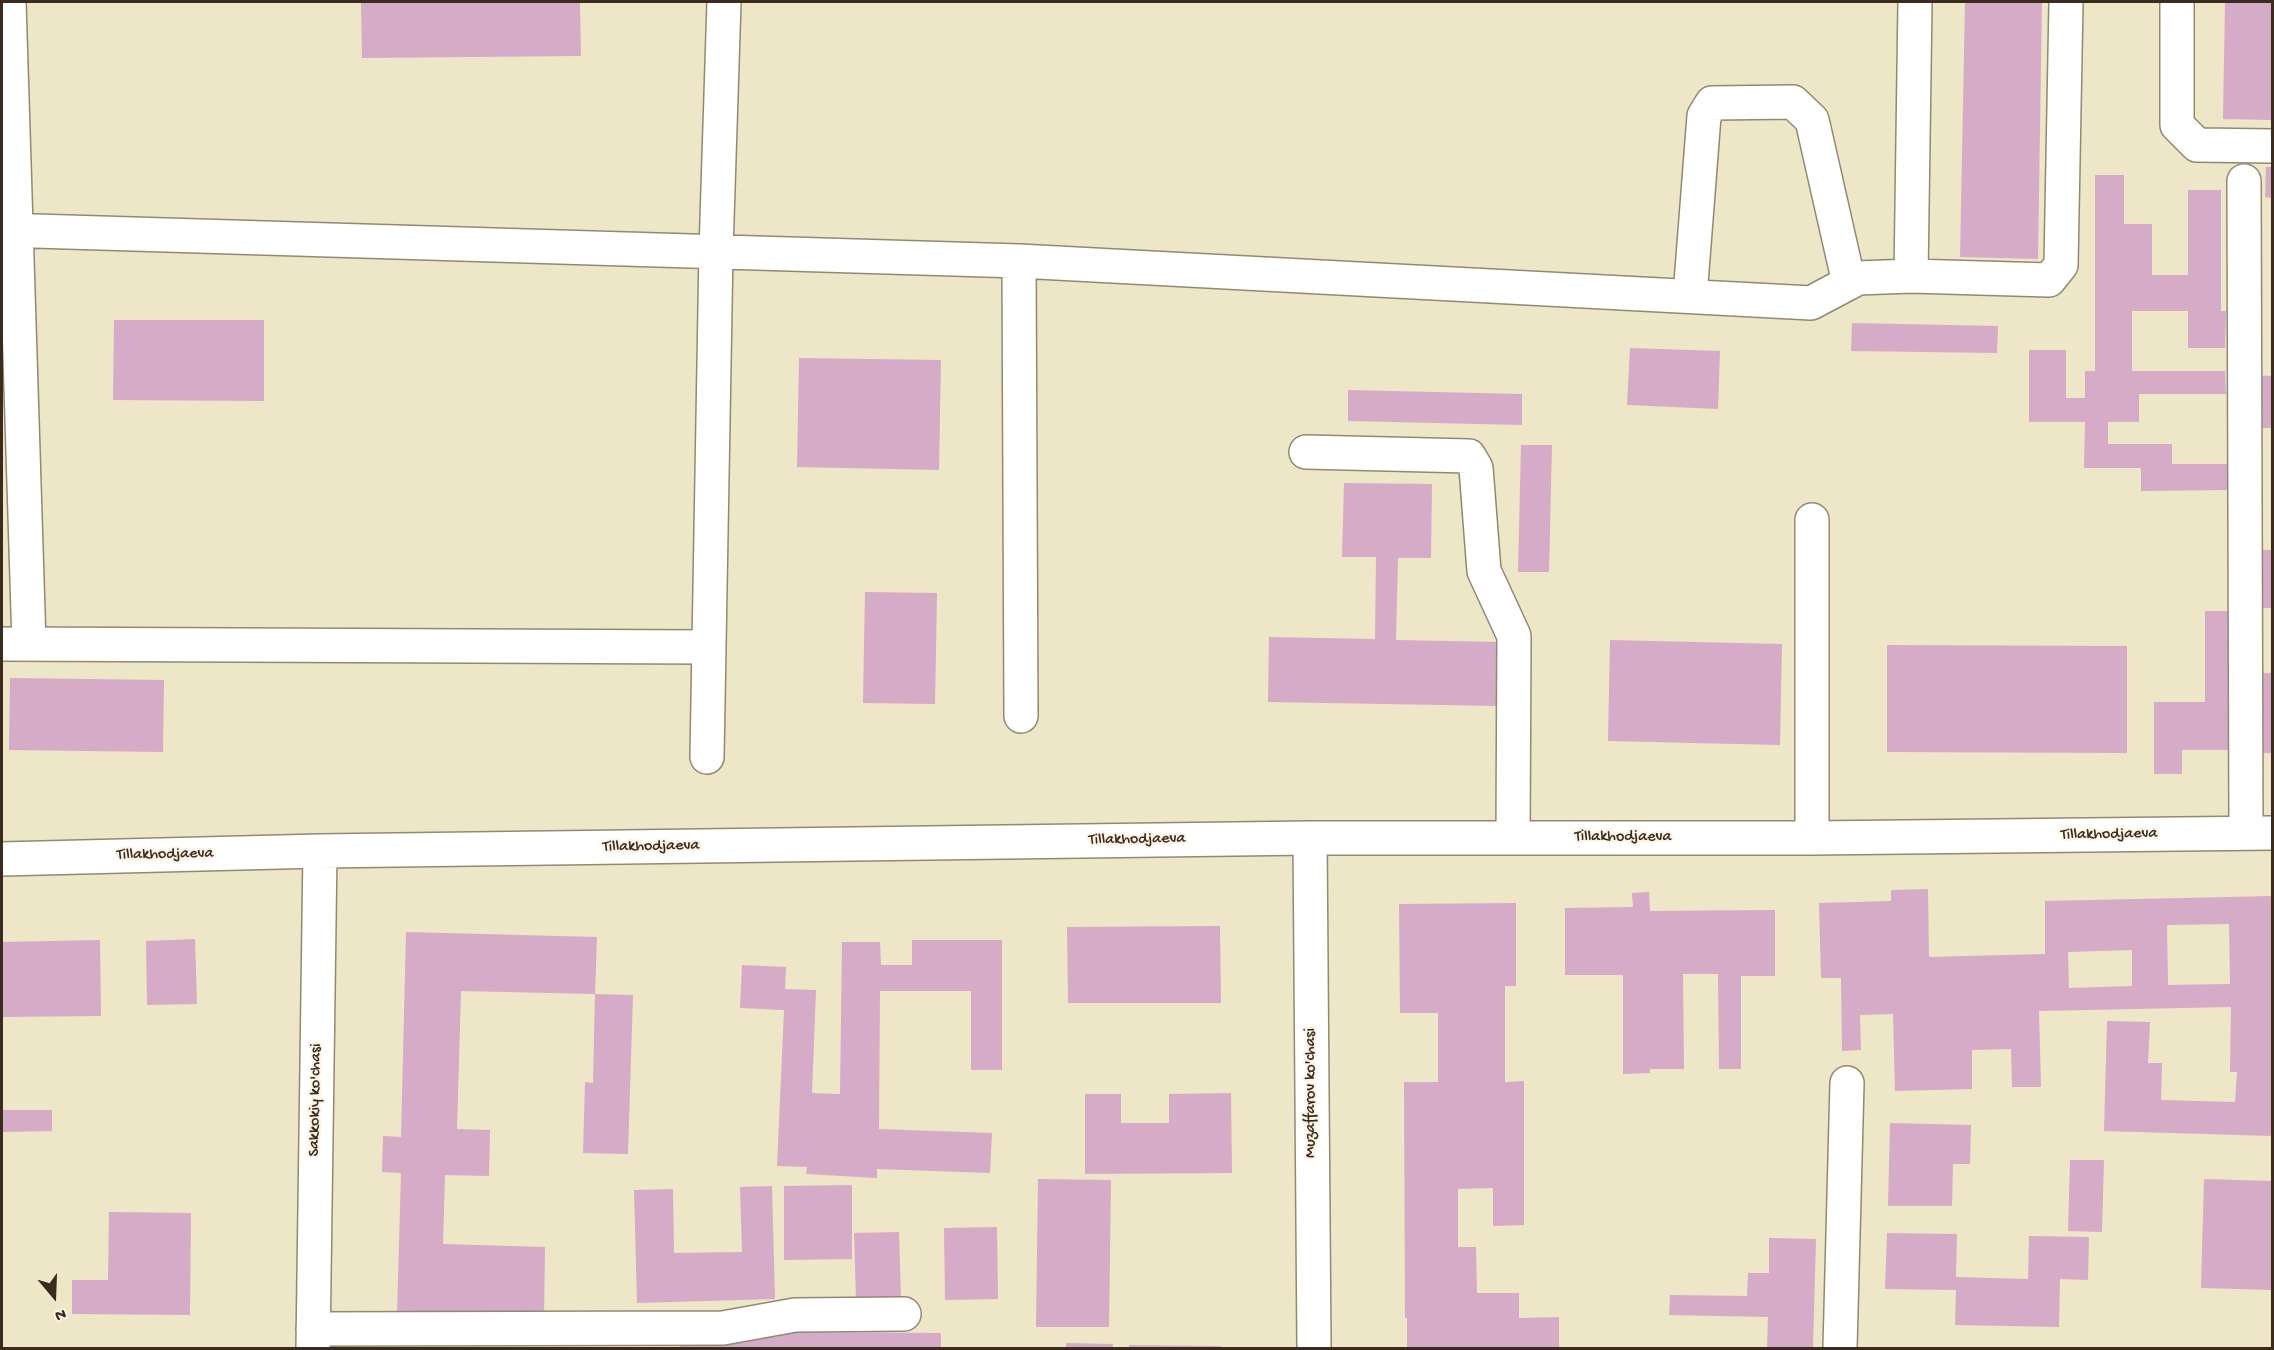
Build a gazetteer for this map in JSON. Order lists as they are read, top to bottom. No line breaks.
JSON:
{"streets":{"street":["Tillakhodjaeva","Muzaffarov ko'chasi","Sakkokiy ko'chasi"]},"crossings":[["Tillakhodjaeva","Muzaffarov ko'chasi"],["Tillakhodjaeva","Sakkokiy ko'chasi"]],"north":"bottom"}
